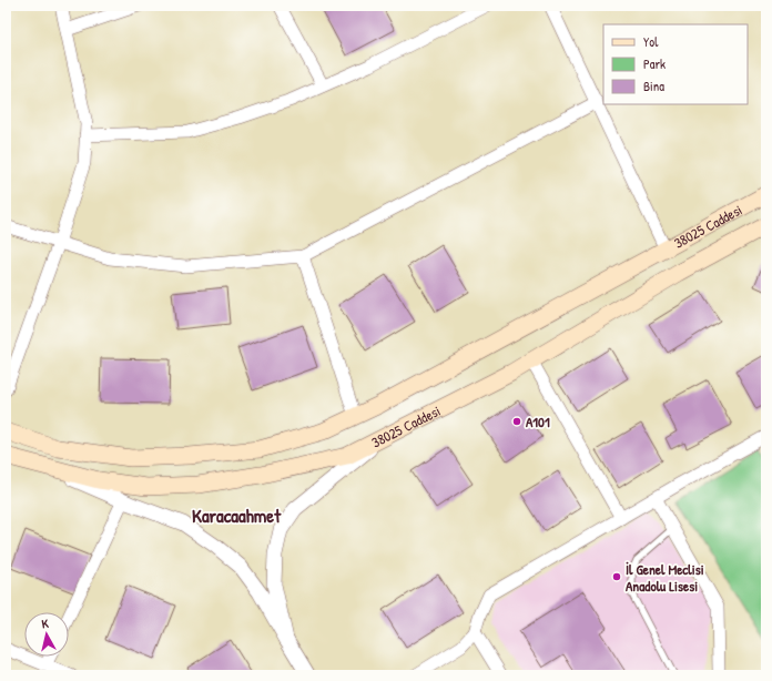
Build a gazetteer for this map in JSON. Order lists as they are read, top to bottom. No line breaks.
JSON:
{"streets":{"main road":["38025 Caddesi"]},"districts":["Karacaahmet"],"places":["A101","İl Genel Meclisi Anadolu Lisesi"],"legend":["Yol","Park","Bina"],"north":"top"}
